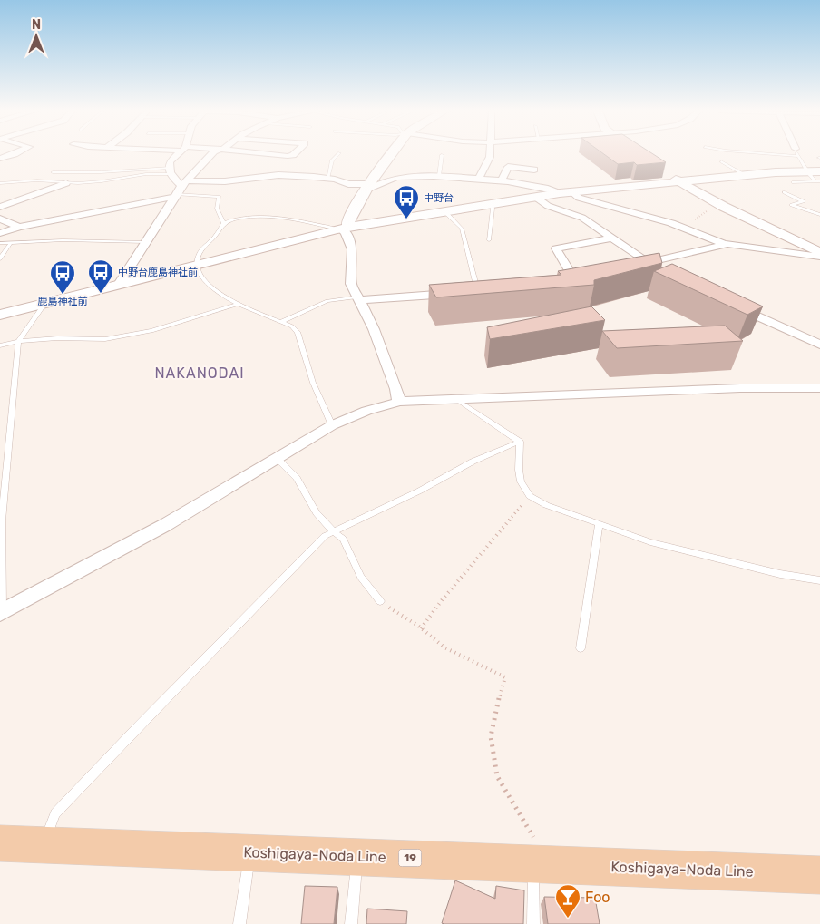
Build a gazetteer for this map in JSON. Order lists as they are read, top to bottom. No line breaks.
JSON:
{"streets":{"main road":["Koshigaya-Noda Line","19"]},"districts":["NAKANODAI"],"places":{"bus stop":["中野台","中野台鹿島神社前","鹿島神社前"],"bar":["Foo"]},"north":"top"}
